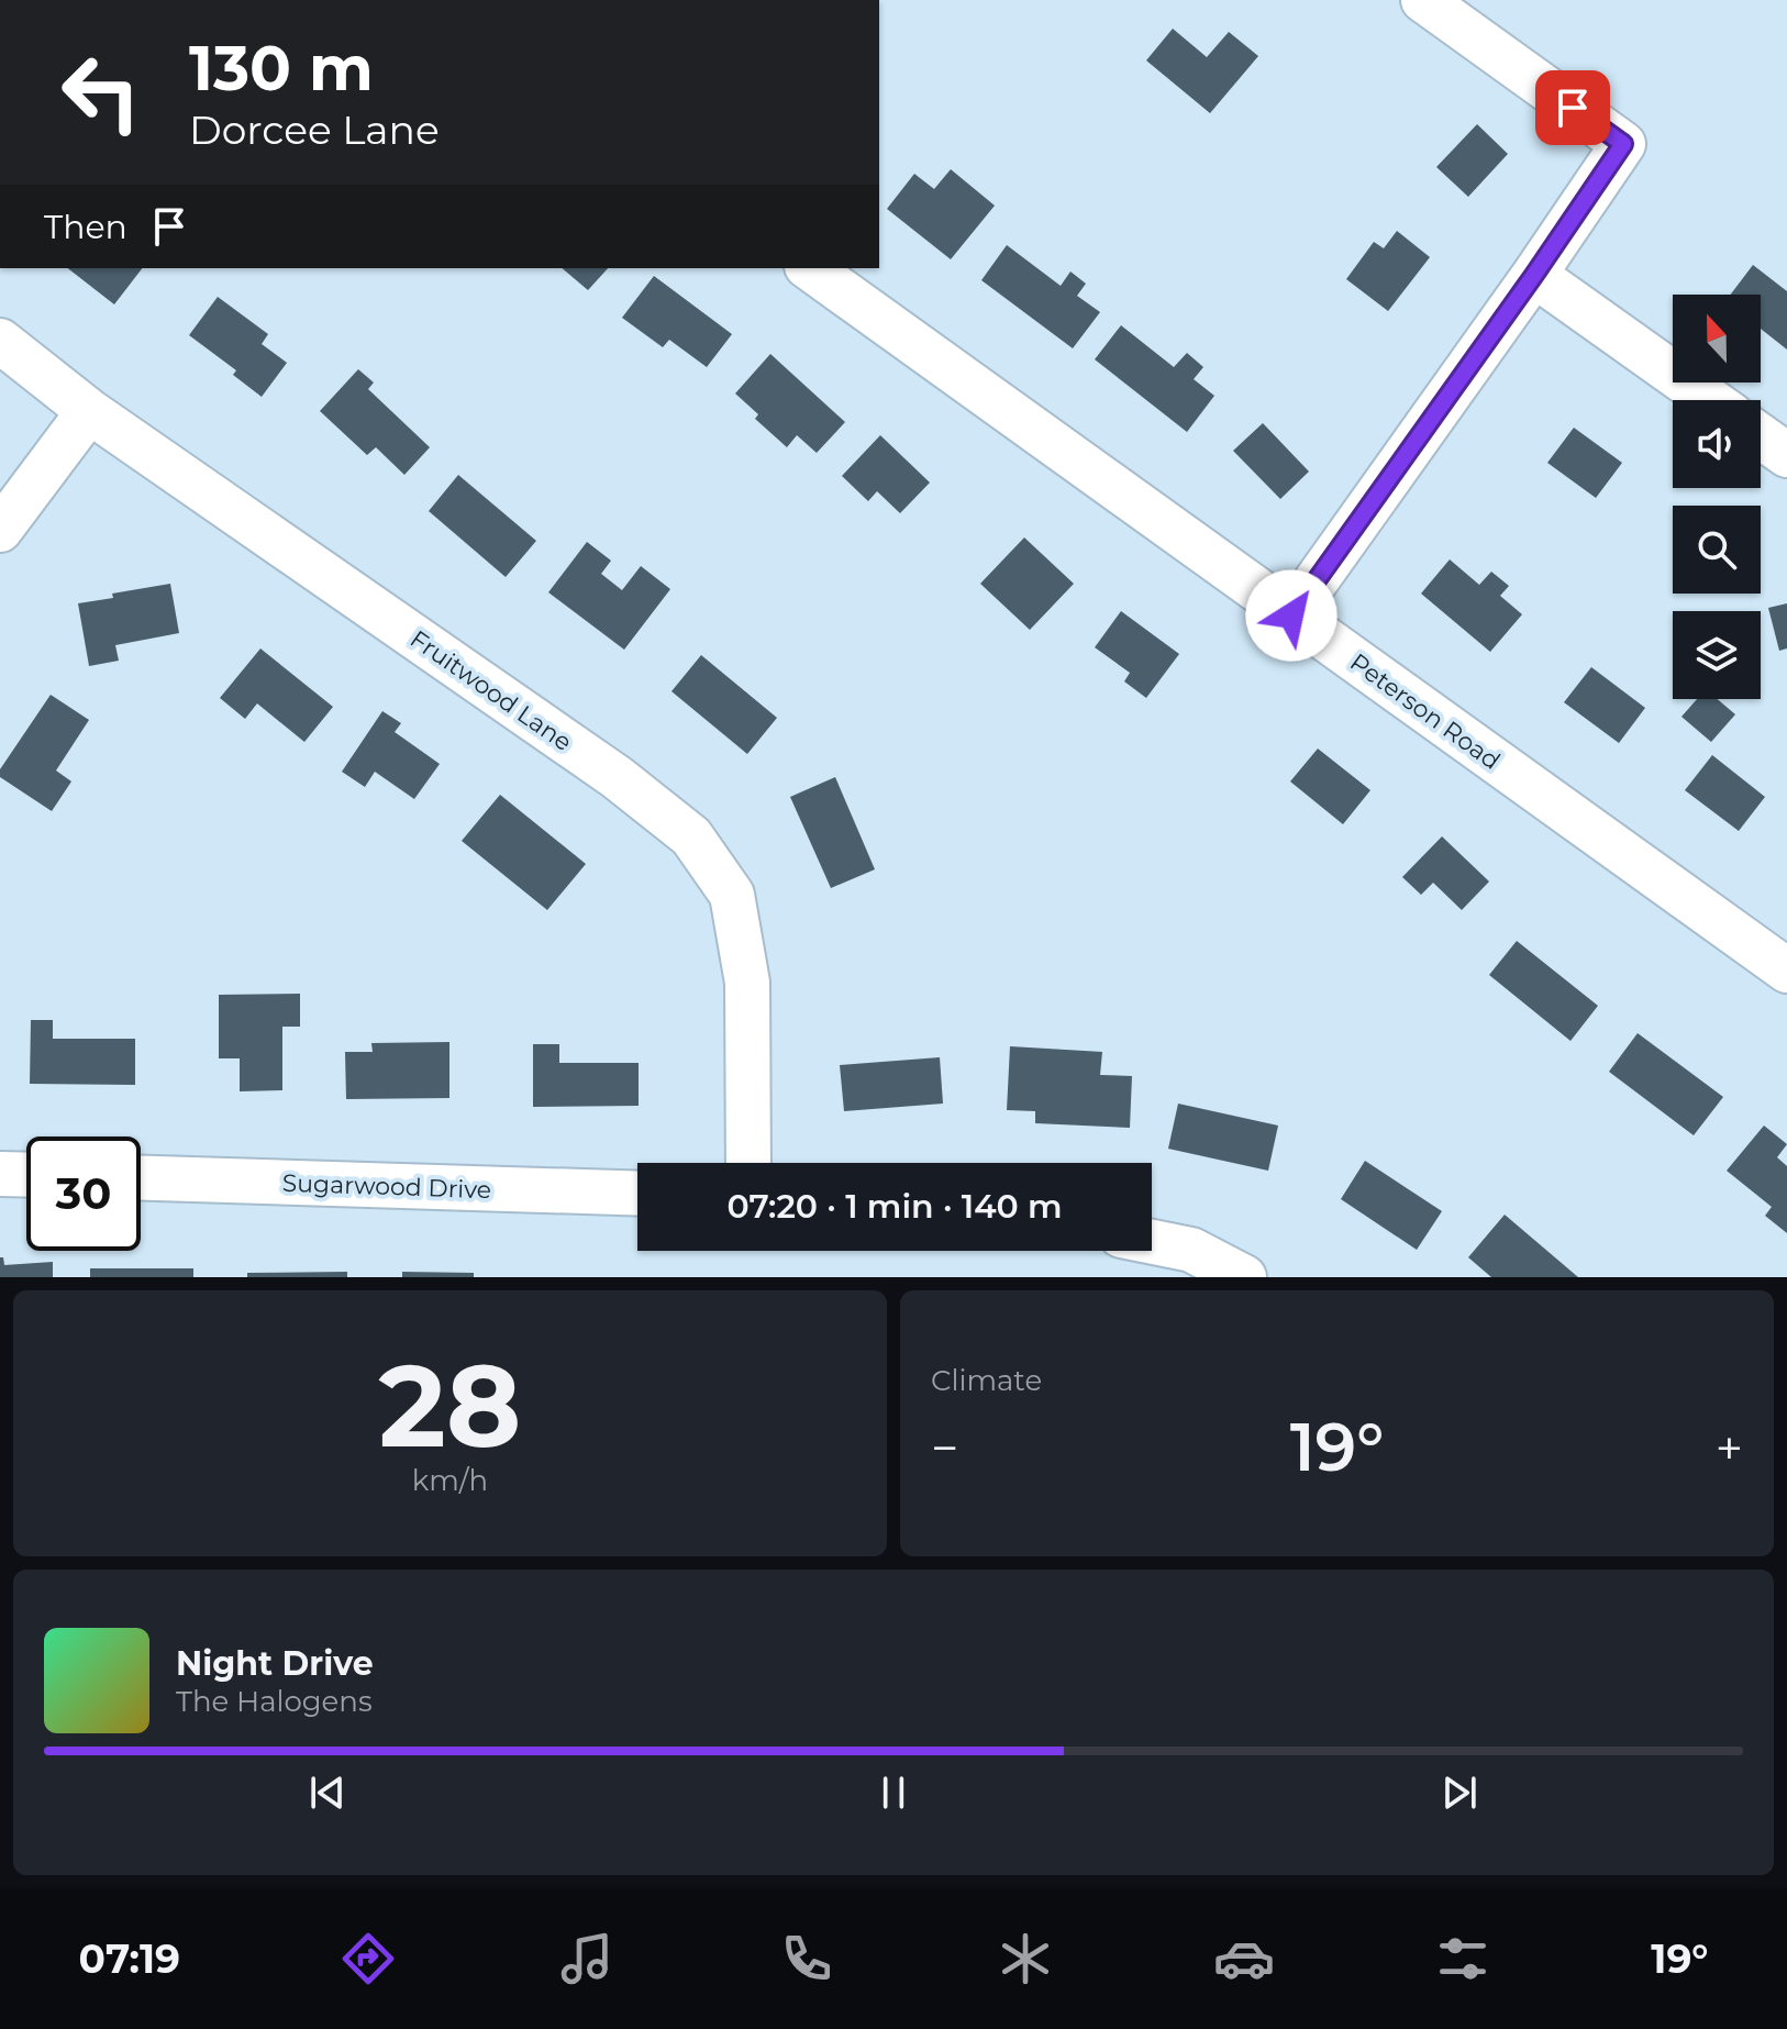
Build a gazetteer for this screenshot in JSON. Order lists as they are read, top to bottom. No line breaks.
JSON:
{"streets":{"street":["Fruitwood Lane","Peterson Road","Sugarwood Drive"]},"north":"top","page":{"turn":["130 m","Dorcee Lane"],"then":"Then","limit":"30","trip":"07:20 · 1 min · 140 m","tile":[["28","km/h"],"Climate"],"heat":["−","19°","+"],"song":["Night Drive","The Halogens"],"tabs":["07:19","19°"]}}
